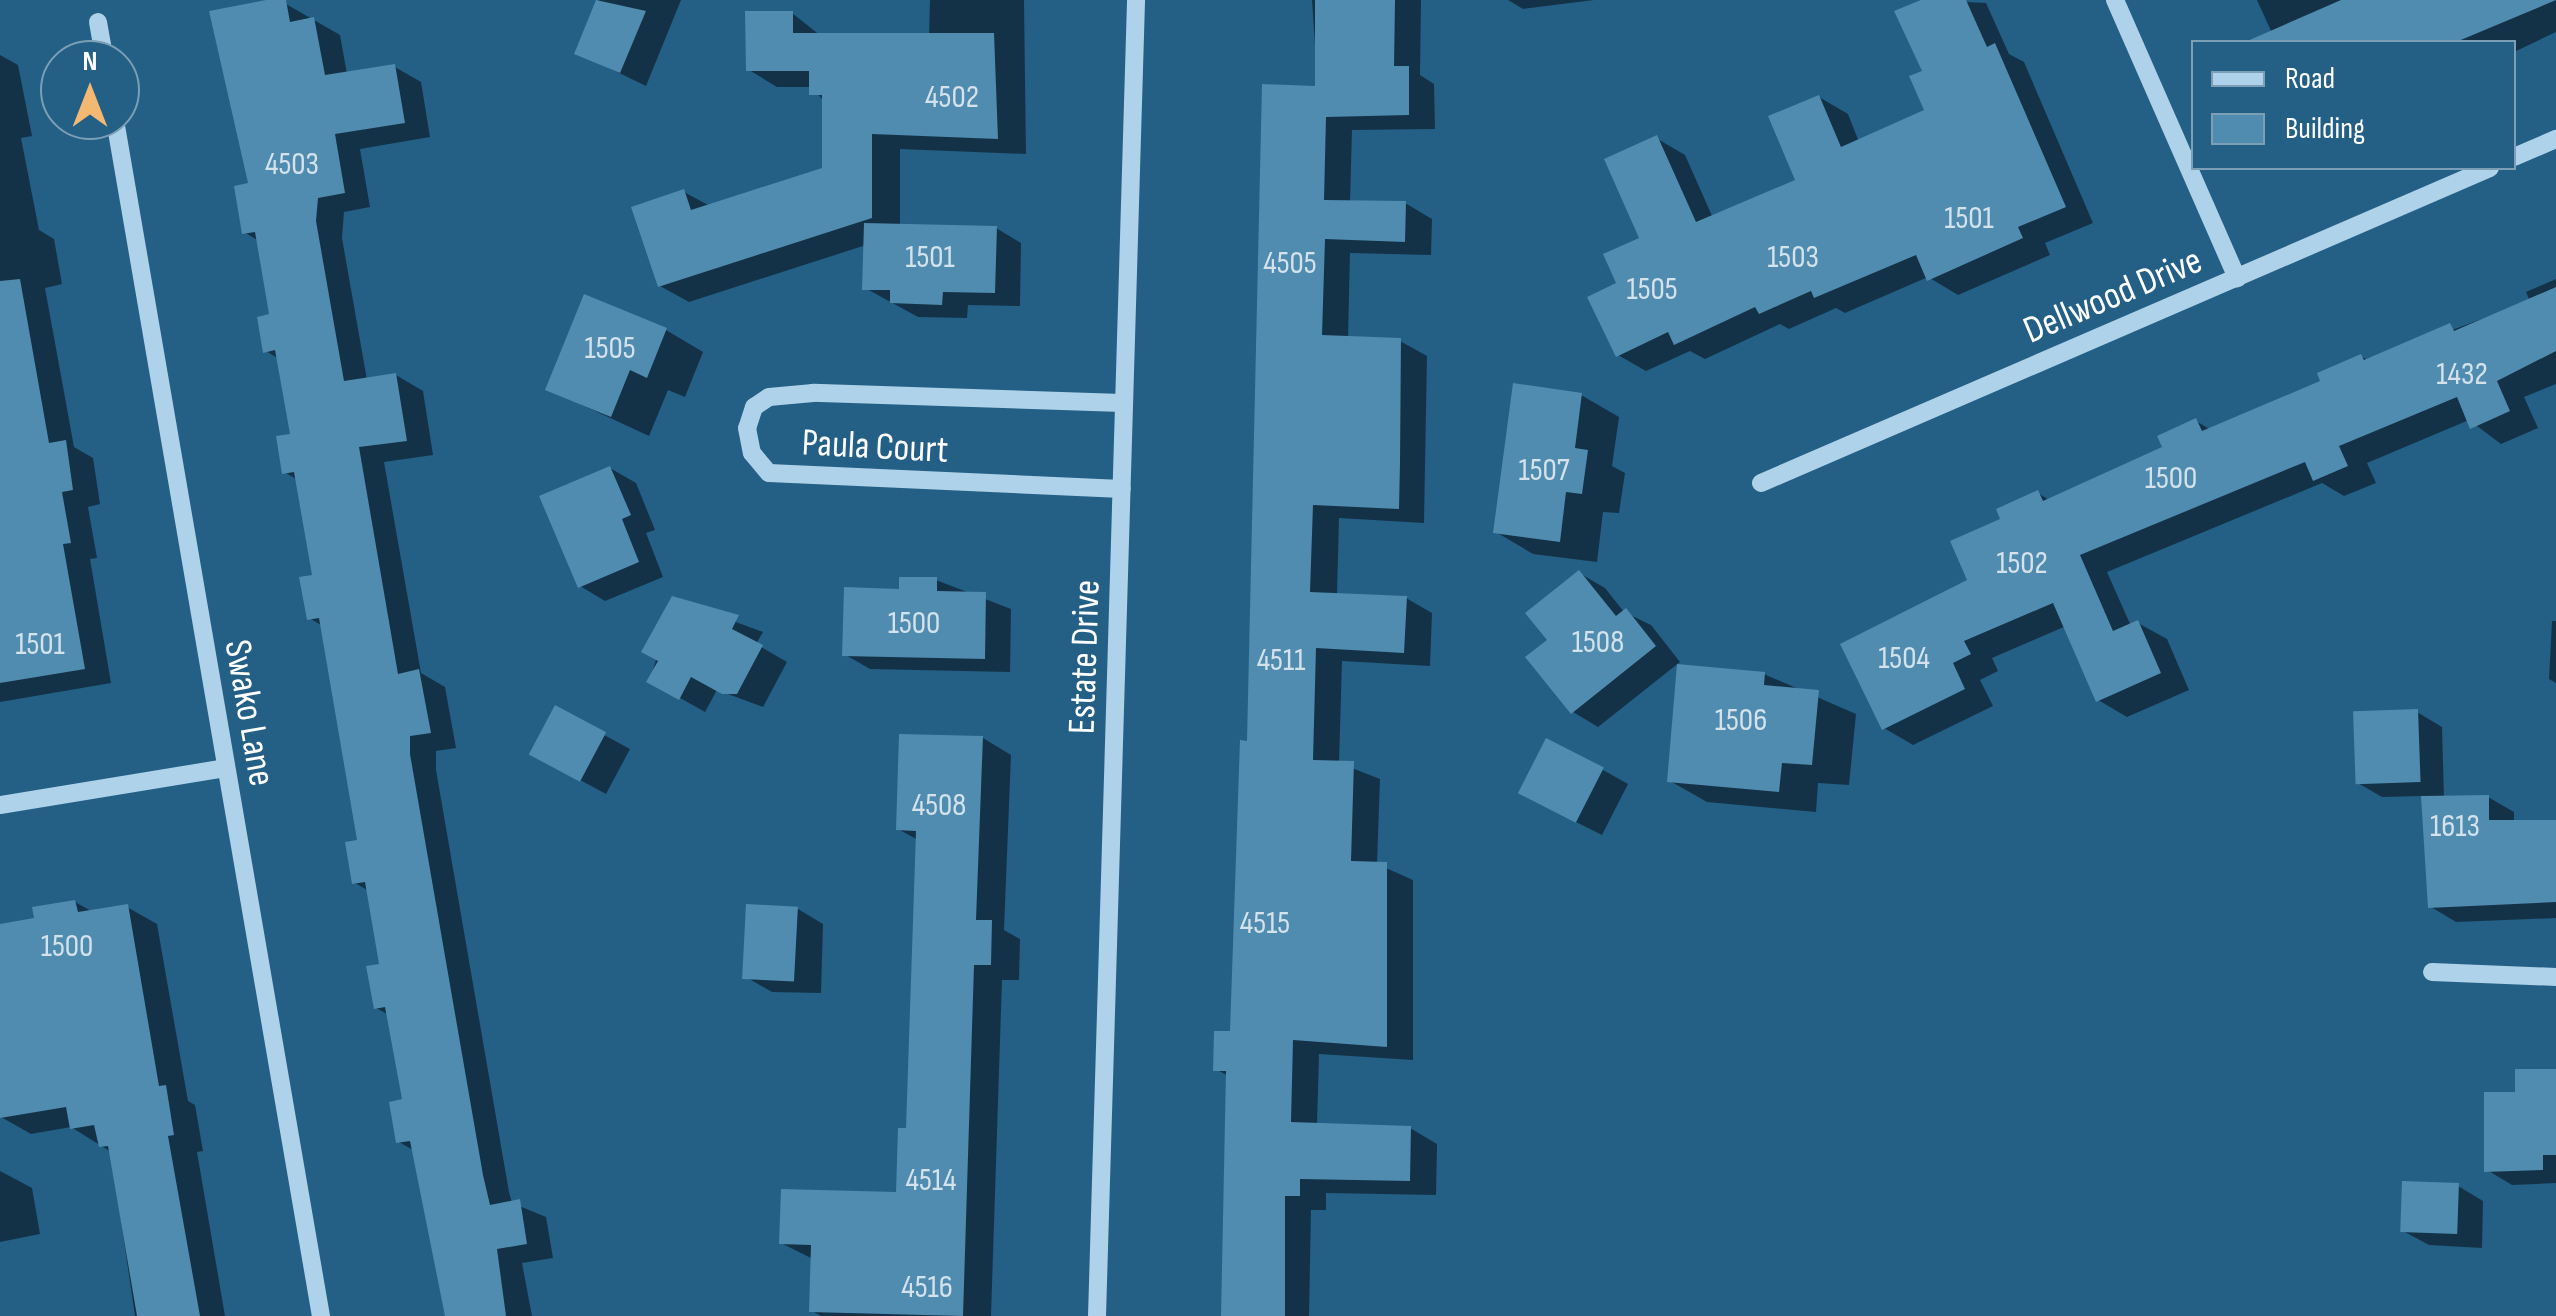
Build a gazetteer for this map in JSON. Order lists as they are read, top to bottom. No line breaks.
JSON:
{"streets":{"street":["Dellwood Drive","Paula Court","Estate Drive","Swako Lane"]},"crossings":[["Paula Court","Estate Drive"]],"house_numbers":["4502","4503","1501","1501","1503","4505","1505","1505","1432","1507","1500","1502","1500","1508","1501","1504","4511","1506","4508","1613","4515","1500","4514","4516"],"legend":["Road","Building"],"north":"top"}
